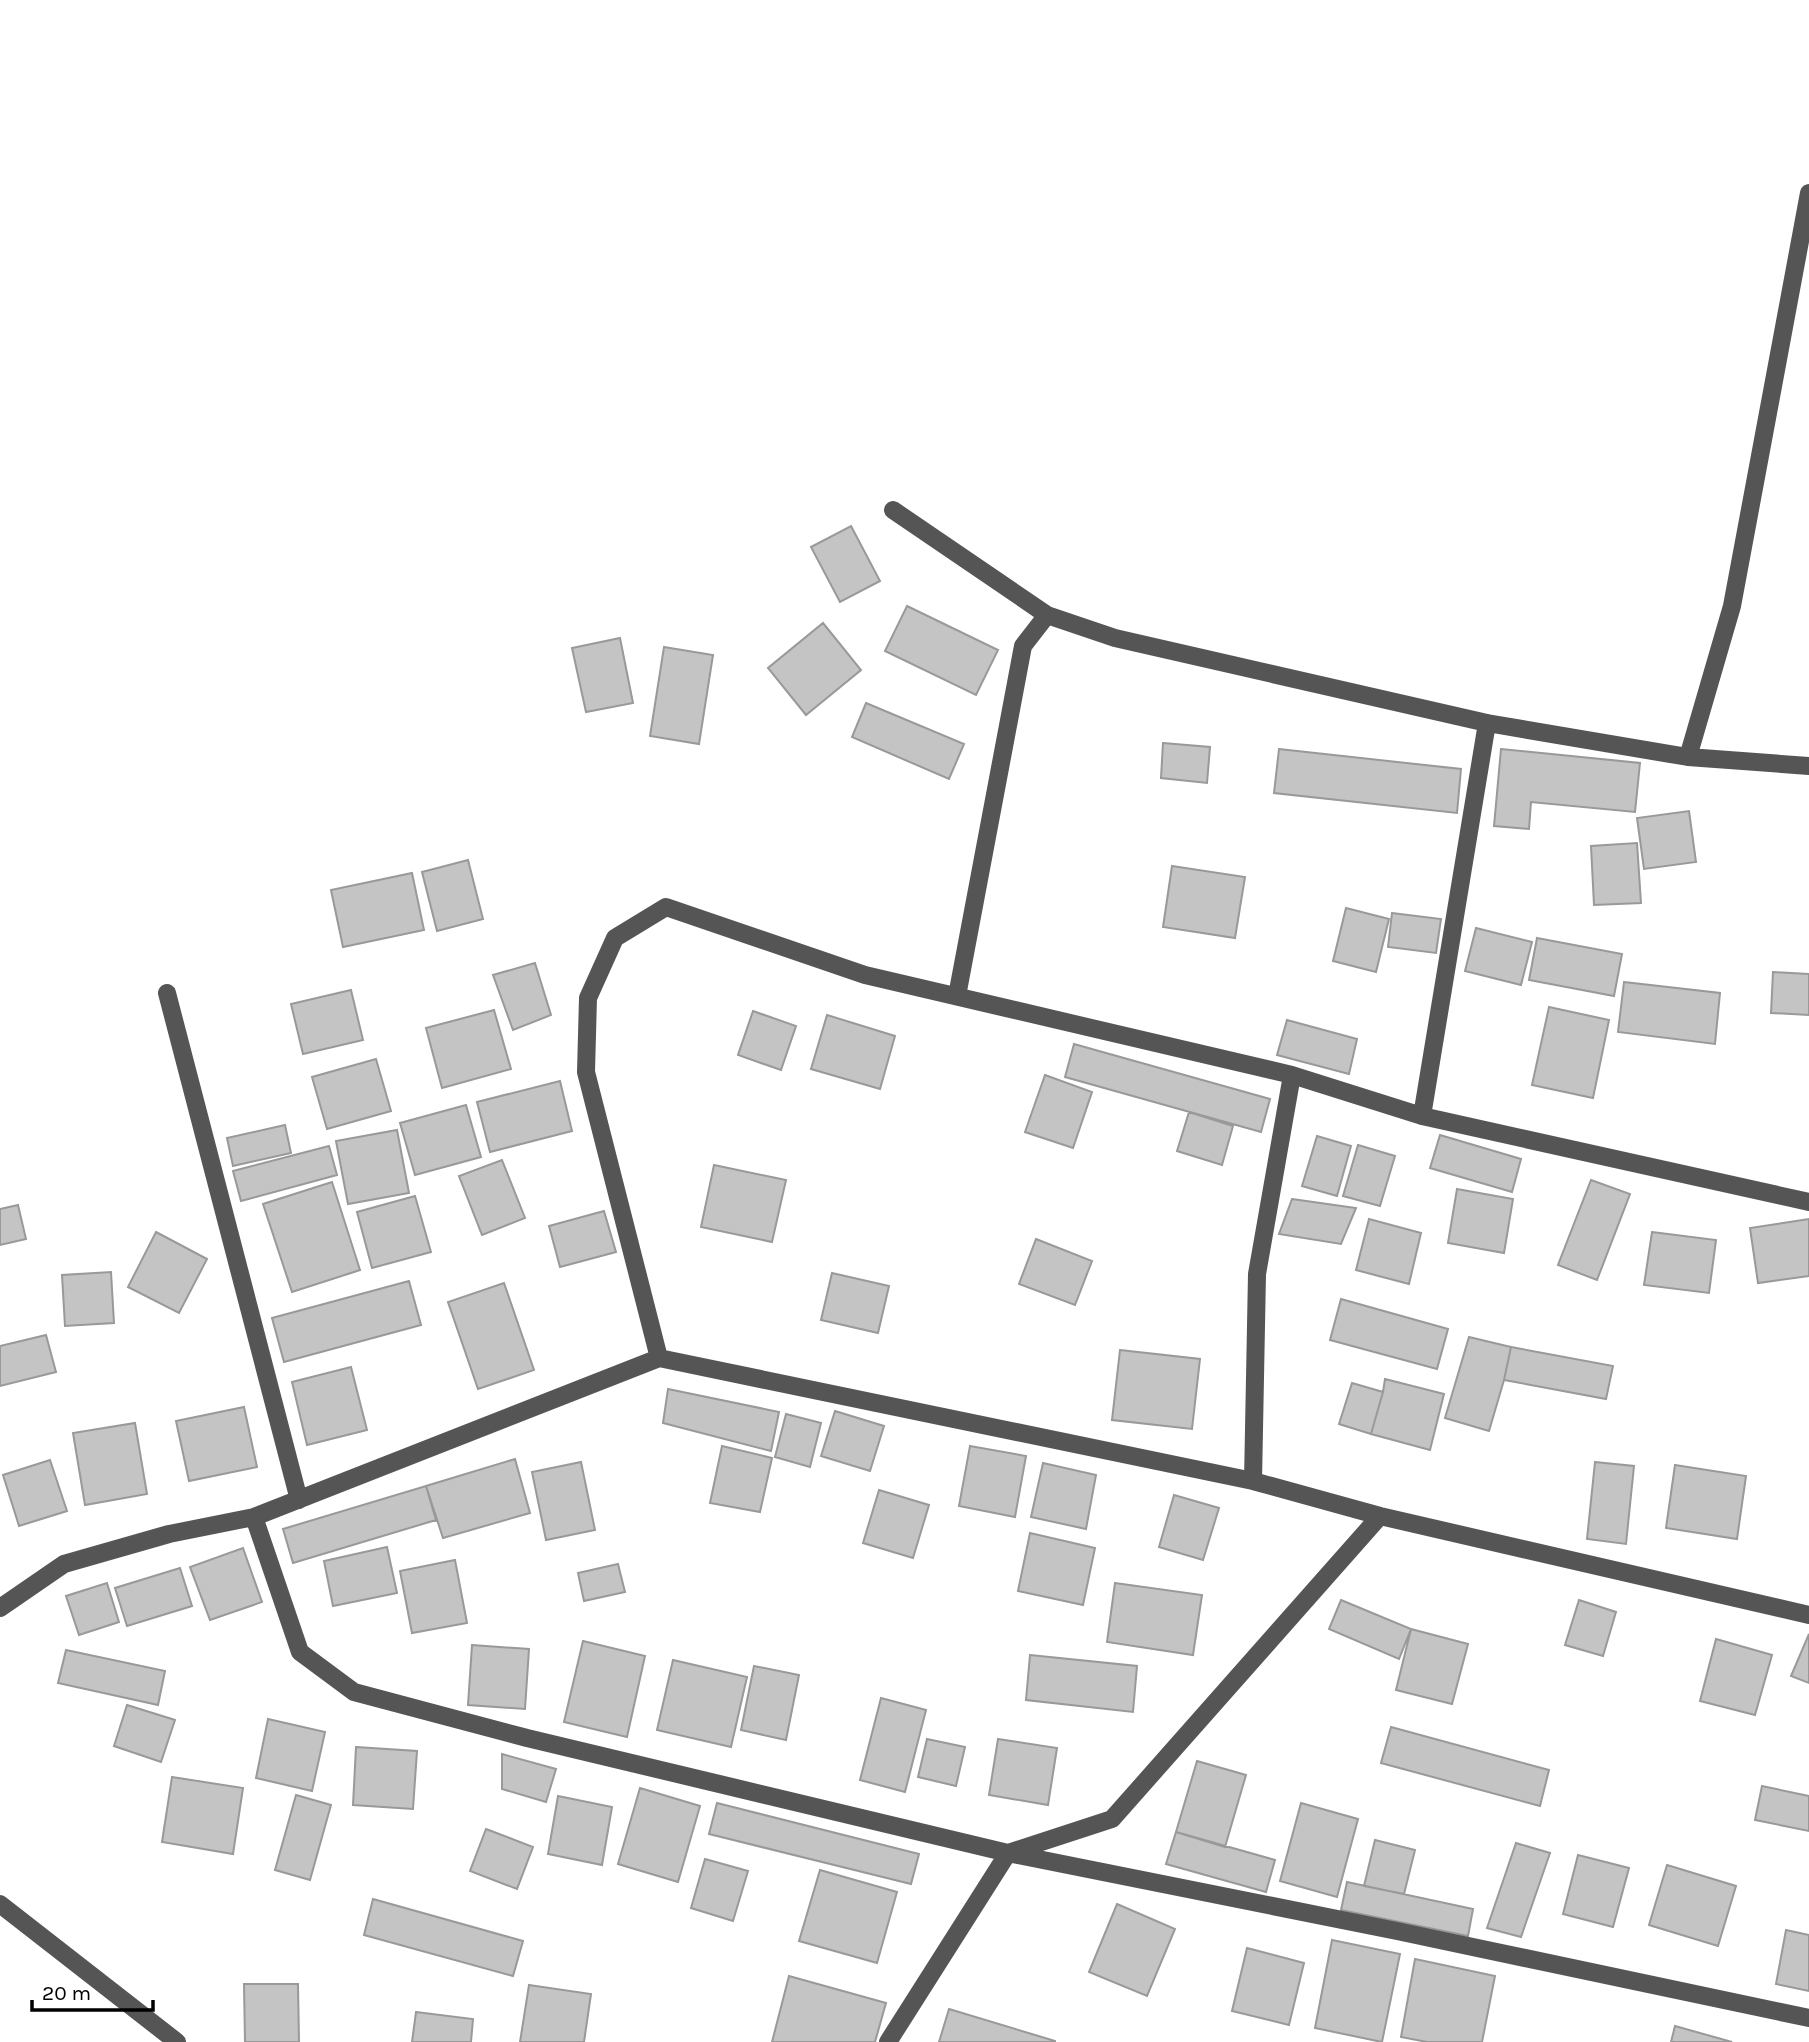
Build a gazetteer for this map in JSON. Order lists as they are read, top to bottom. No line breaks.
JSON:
{"scale_bar":"20 m"}
